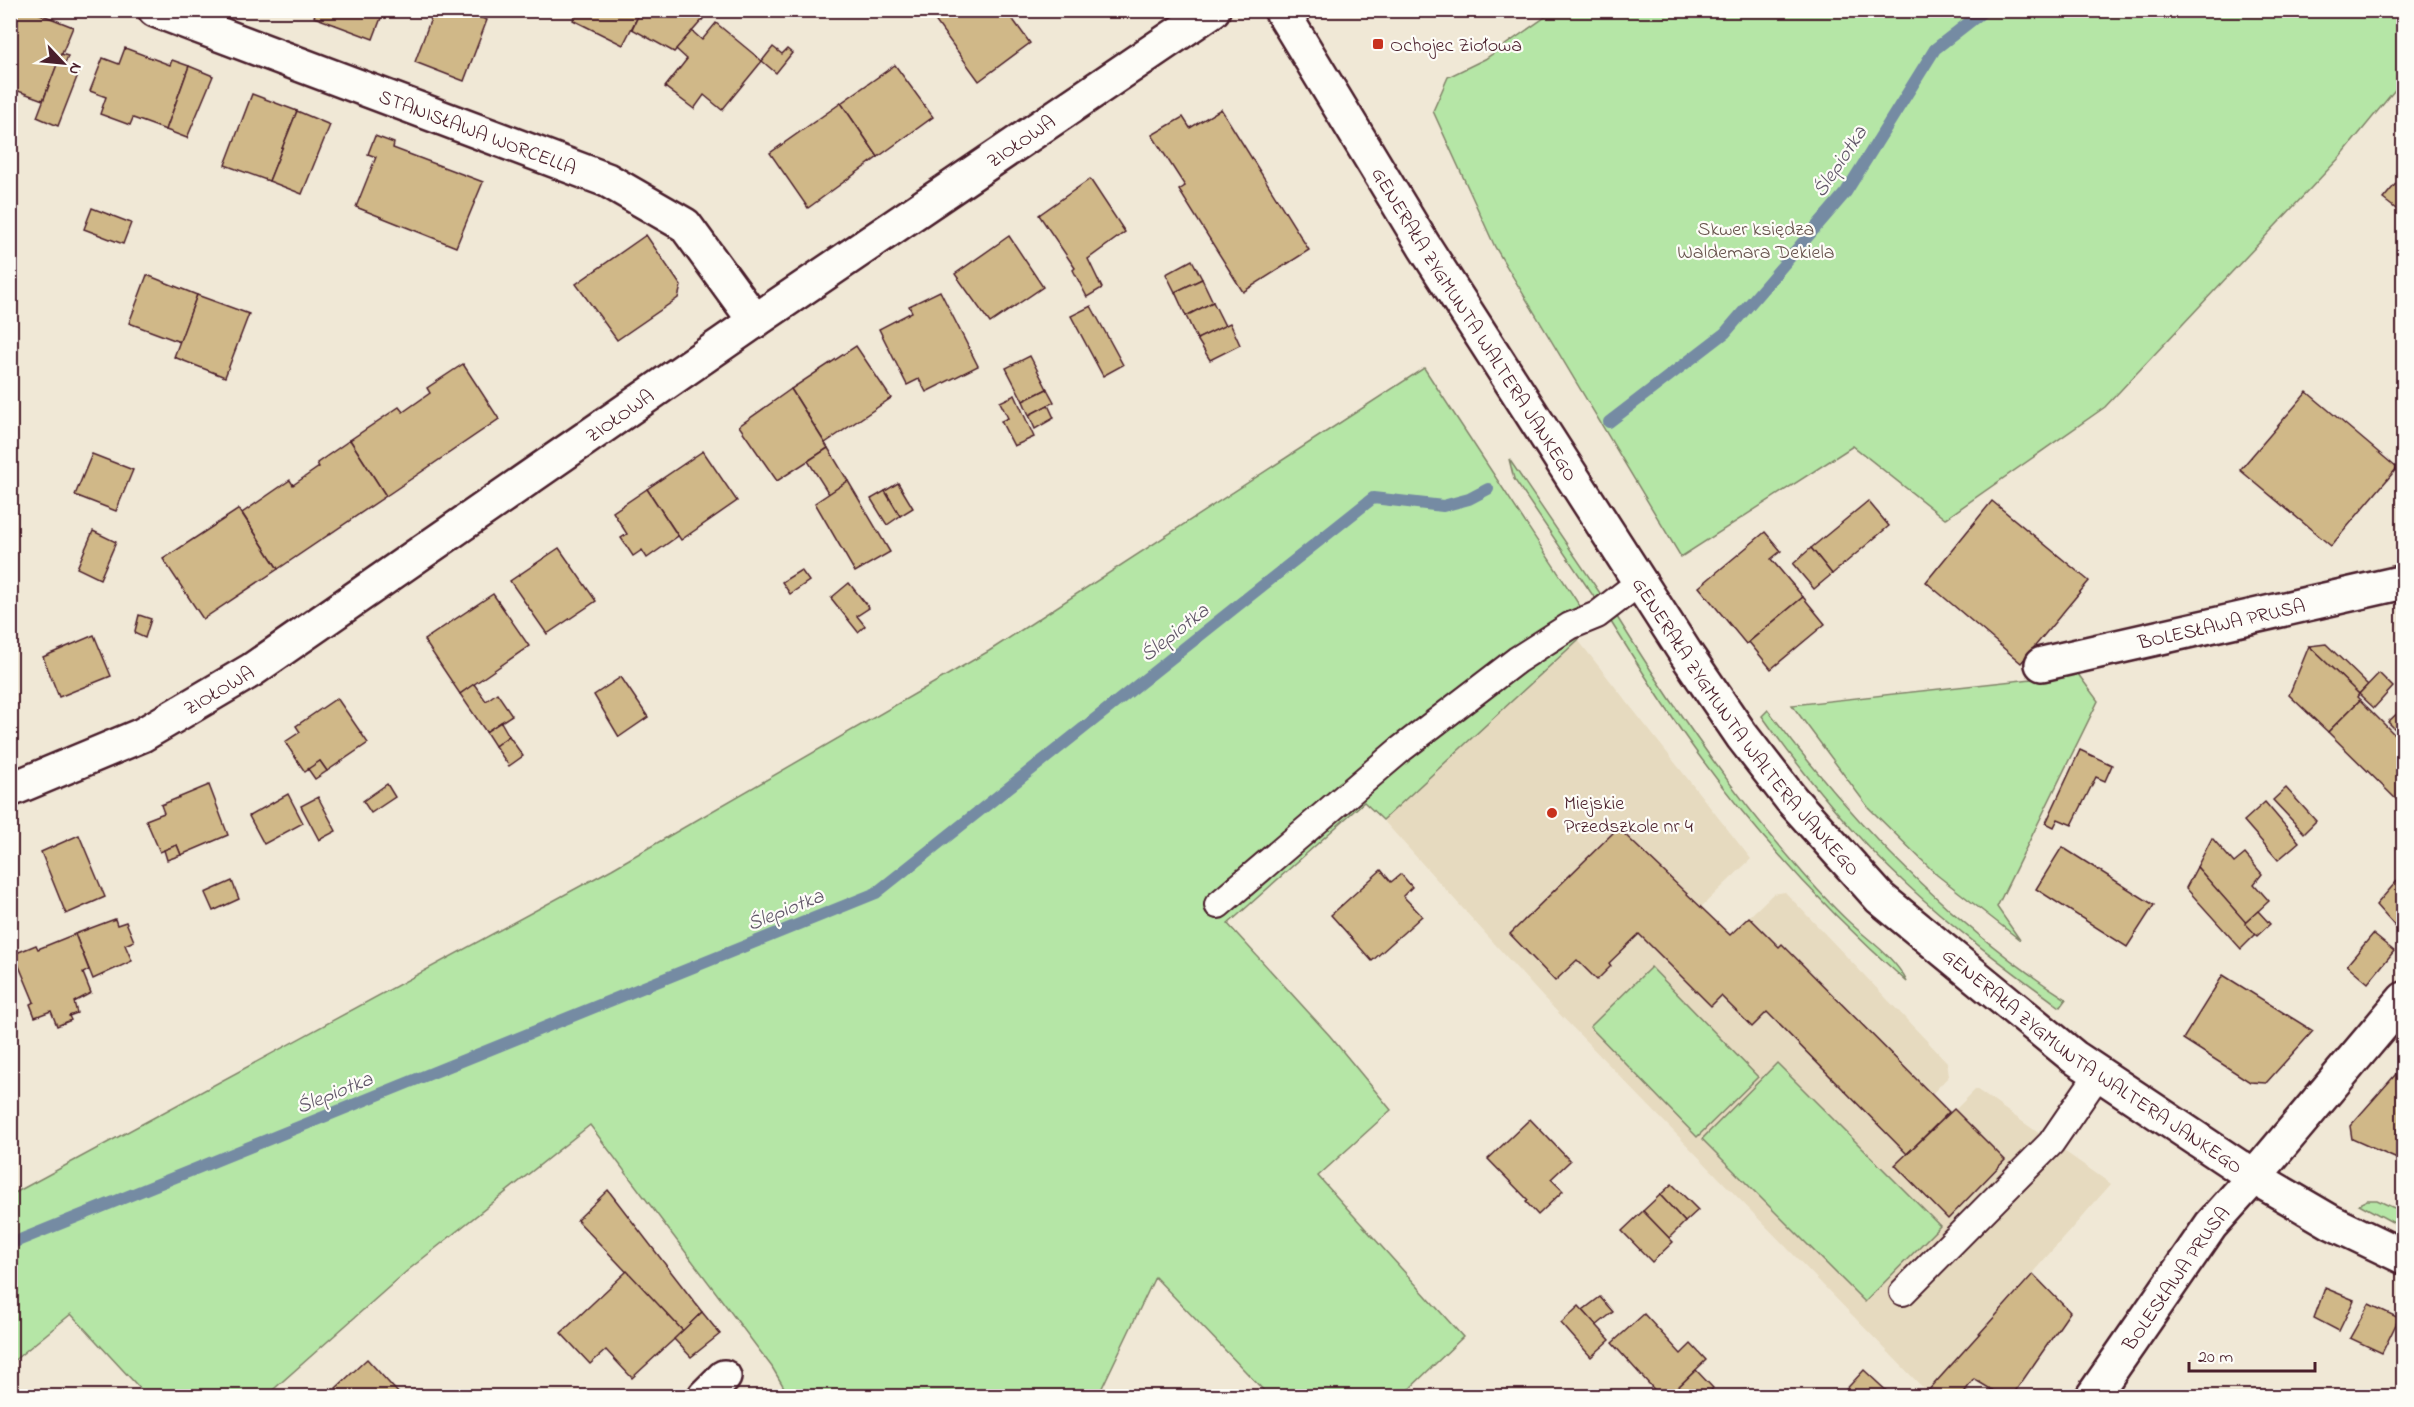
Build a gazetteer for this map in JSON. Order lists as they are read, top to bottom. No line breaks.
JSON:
{"streets":{"street":["STANISŁAWA WORCELLA","ZIOŁOWA","GENERAŁA ZYGMUNTA WALTERA JANKEGO","BOLESŁAWA PRUSA"]},"crossings":[["STANISŁAWA WORCELLA","ZIOŁOWA"],["GENERAŁA ZYGMUNTA WALTERA JANKEGO","BOLESŁAWA PRUSA"]],"water":["Ślepiotka"],"parks":["Skwer księdza Waldemara Dekiela"],"places":{"transit":["Ochojec Ziołowa"],"other":["Miejskie Przedszkole nr 4"]},"scale_bar":"20 m","north":"bottom right"}
